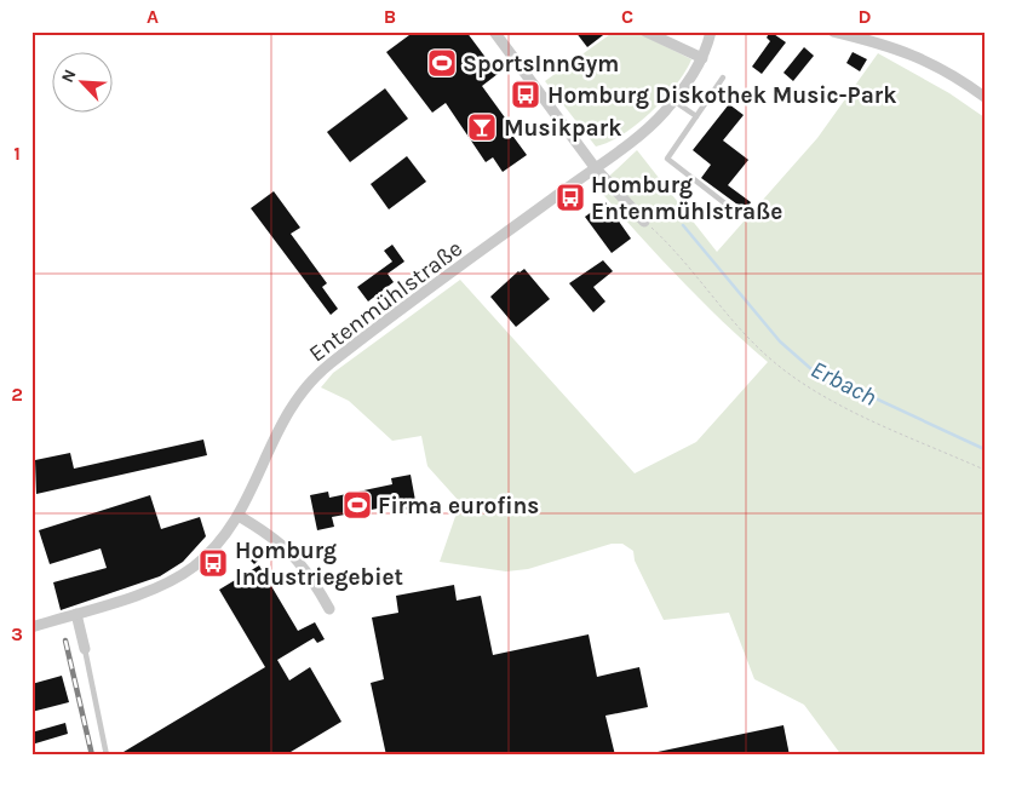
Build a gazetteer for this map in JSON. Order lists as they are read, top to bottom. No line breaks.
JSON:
{"streets":{"street":["Entenmühlstraße"]},"water":["Erbach"],"places":{"sports":["SportsInnGym","Firma eurofins"],"bus stop":["Homburg Diskothek Music-Park","Homburg Entenmühlstraße","Homburg Industriegebiet"],"bar":["Musikpark"]},"north":"top left","grid":{"columns":["A","B","C","D"],"rows":["1","2","3"]}}
